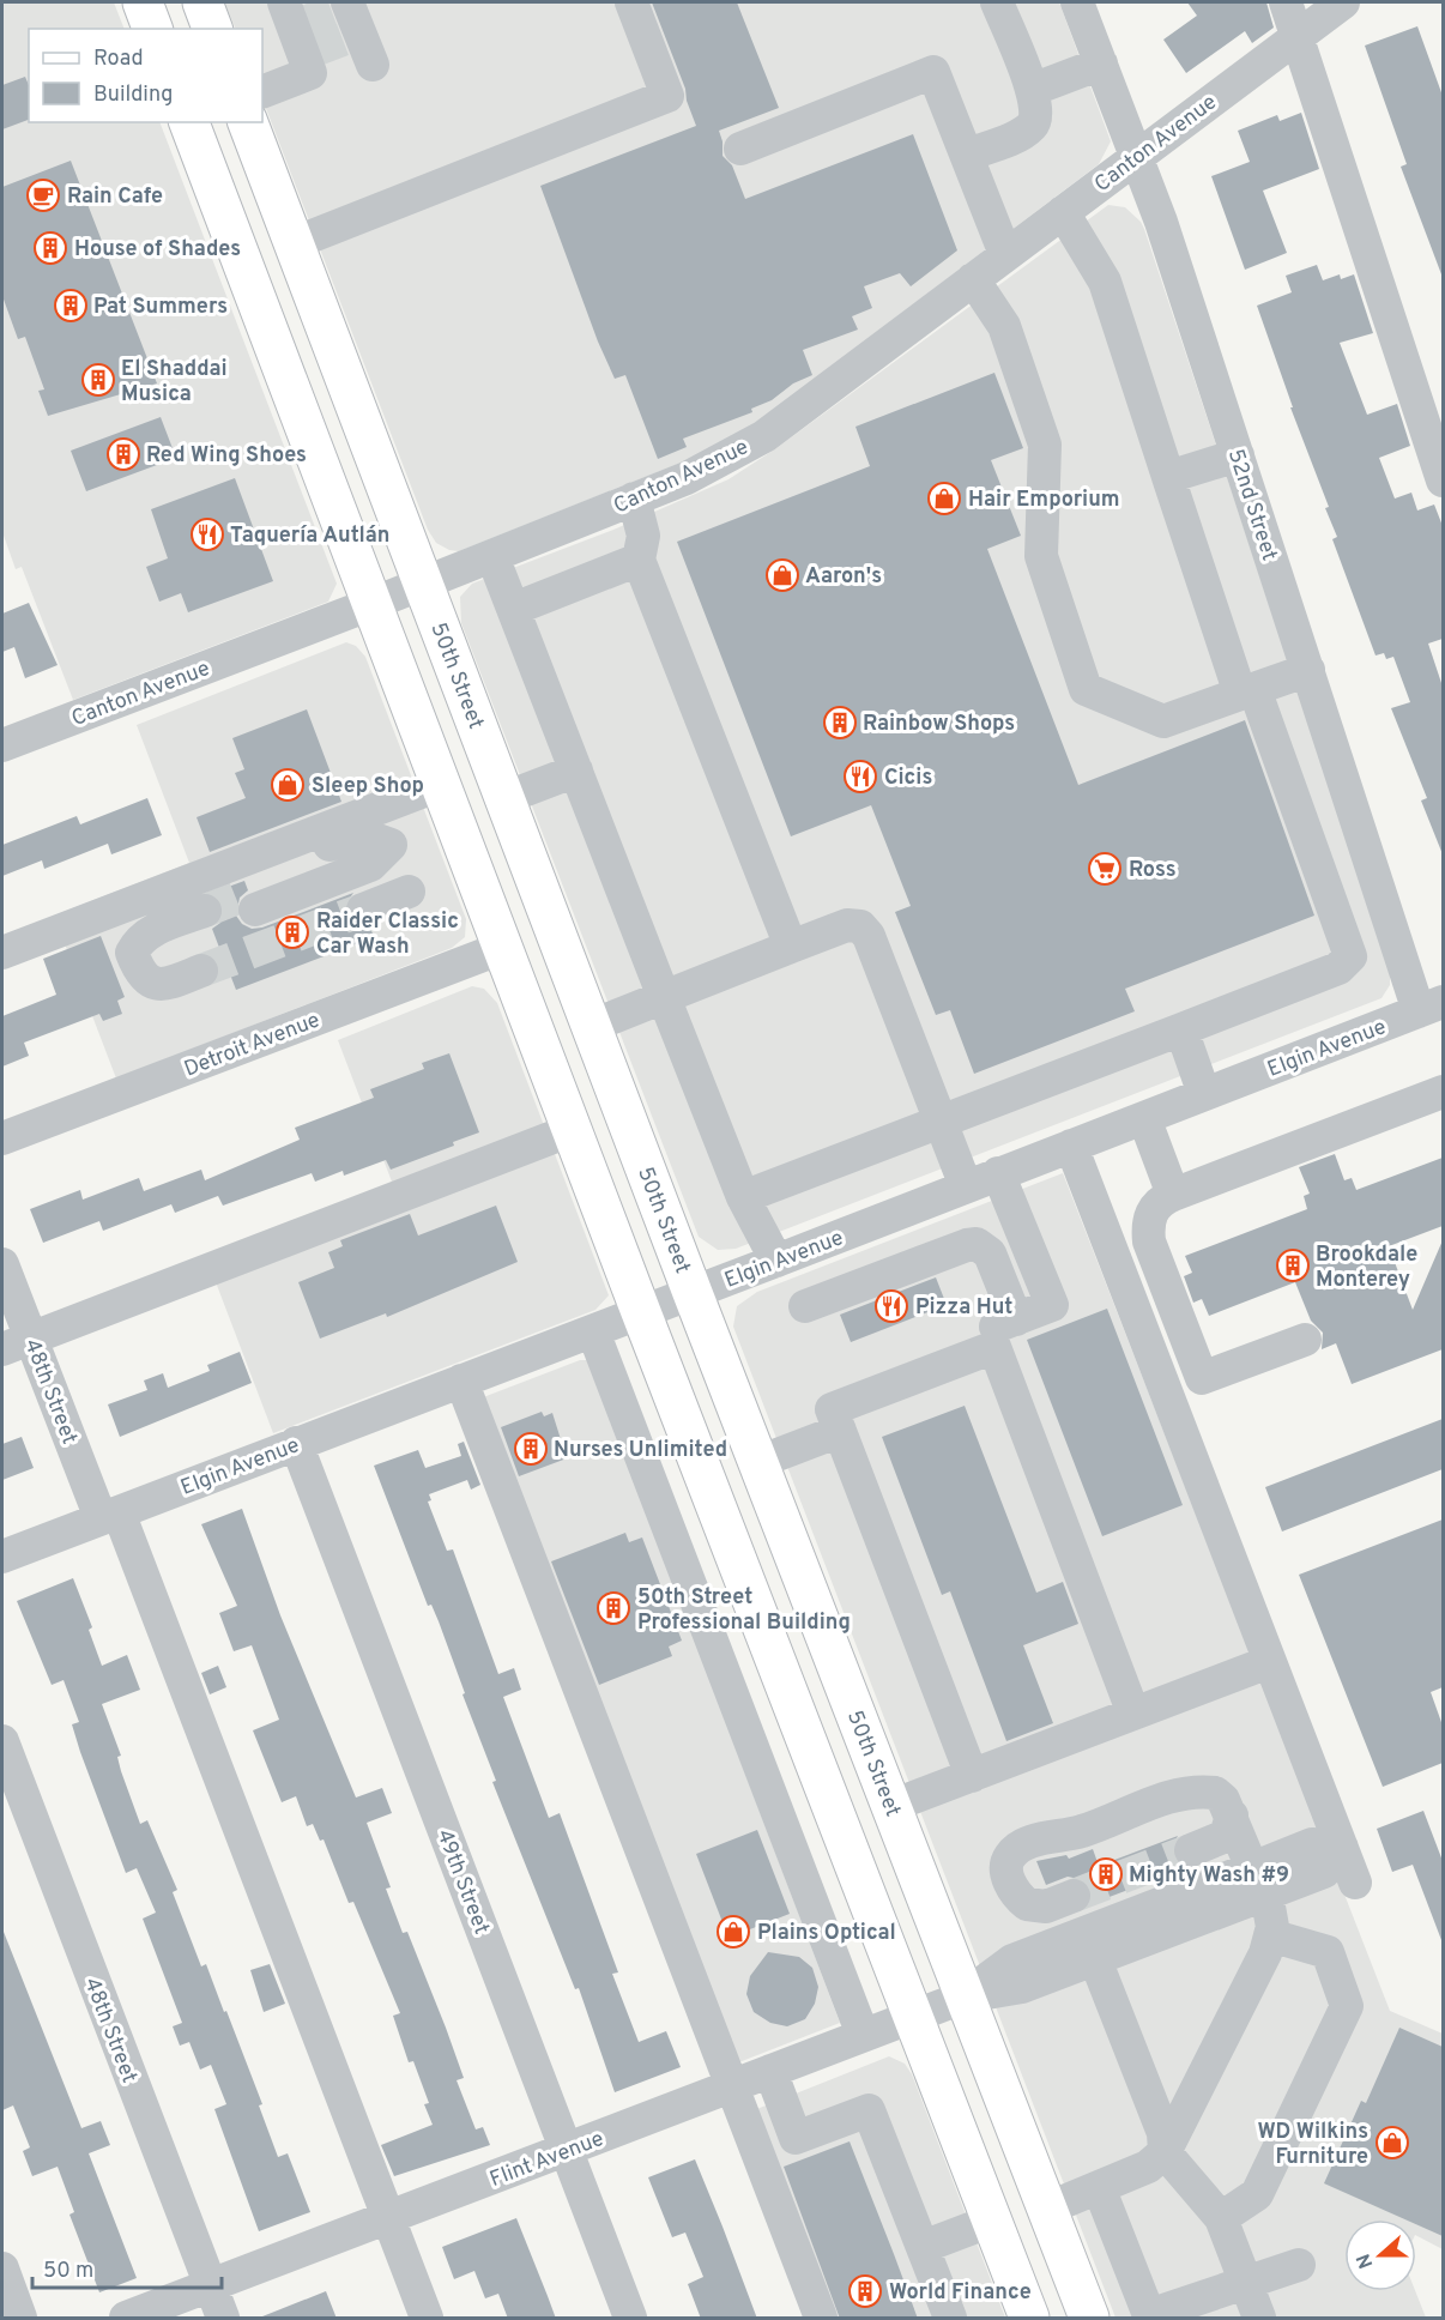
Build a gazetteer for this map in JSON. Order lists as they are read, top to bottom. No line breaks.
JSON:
{"streets":{"main road":["50th Street"],"street":["Canton Avenue","52nd Street","Detroit Avenue","Elgin Avenue","48th Street","49th Street","Flint Avenue"]},"crossings":[["Canton Avenue","52nd Street"],["Canton Avenue","50th Street"],["52nd Street","Elgin Avenue"],["50th Street","Elgin Avenue"],["50th Street","Flint Avenue"],["Elgin Avenue","48th Street"],["Elgin Avenue","49th Street"],["48th Street","Flint Avenue"],["49th Street","Flint Avenue"]],"places":{"cafe":["Rain Cafe"],"building":["House of Shades","Pat Summers","El Shaddai Musica","Red Wing Shoes","Rainbow Shops","Raider Classic Car Wash","Brookdale Monterey","Nurses Unlimited","50th Street Professional Building","Mighty Wash #9","World Finance"],"shop":["Hair Emporium","Aaron's","Sleep Shop","Plains Optical","WD Wilkins Furniture"],"restaurant":["Taquería Autlán","Cicis","Pizza Hut"],"supermarket":["Ross"]},"legend":["Road","Building"],"scale_bar":"50 m","north":"left"}
